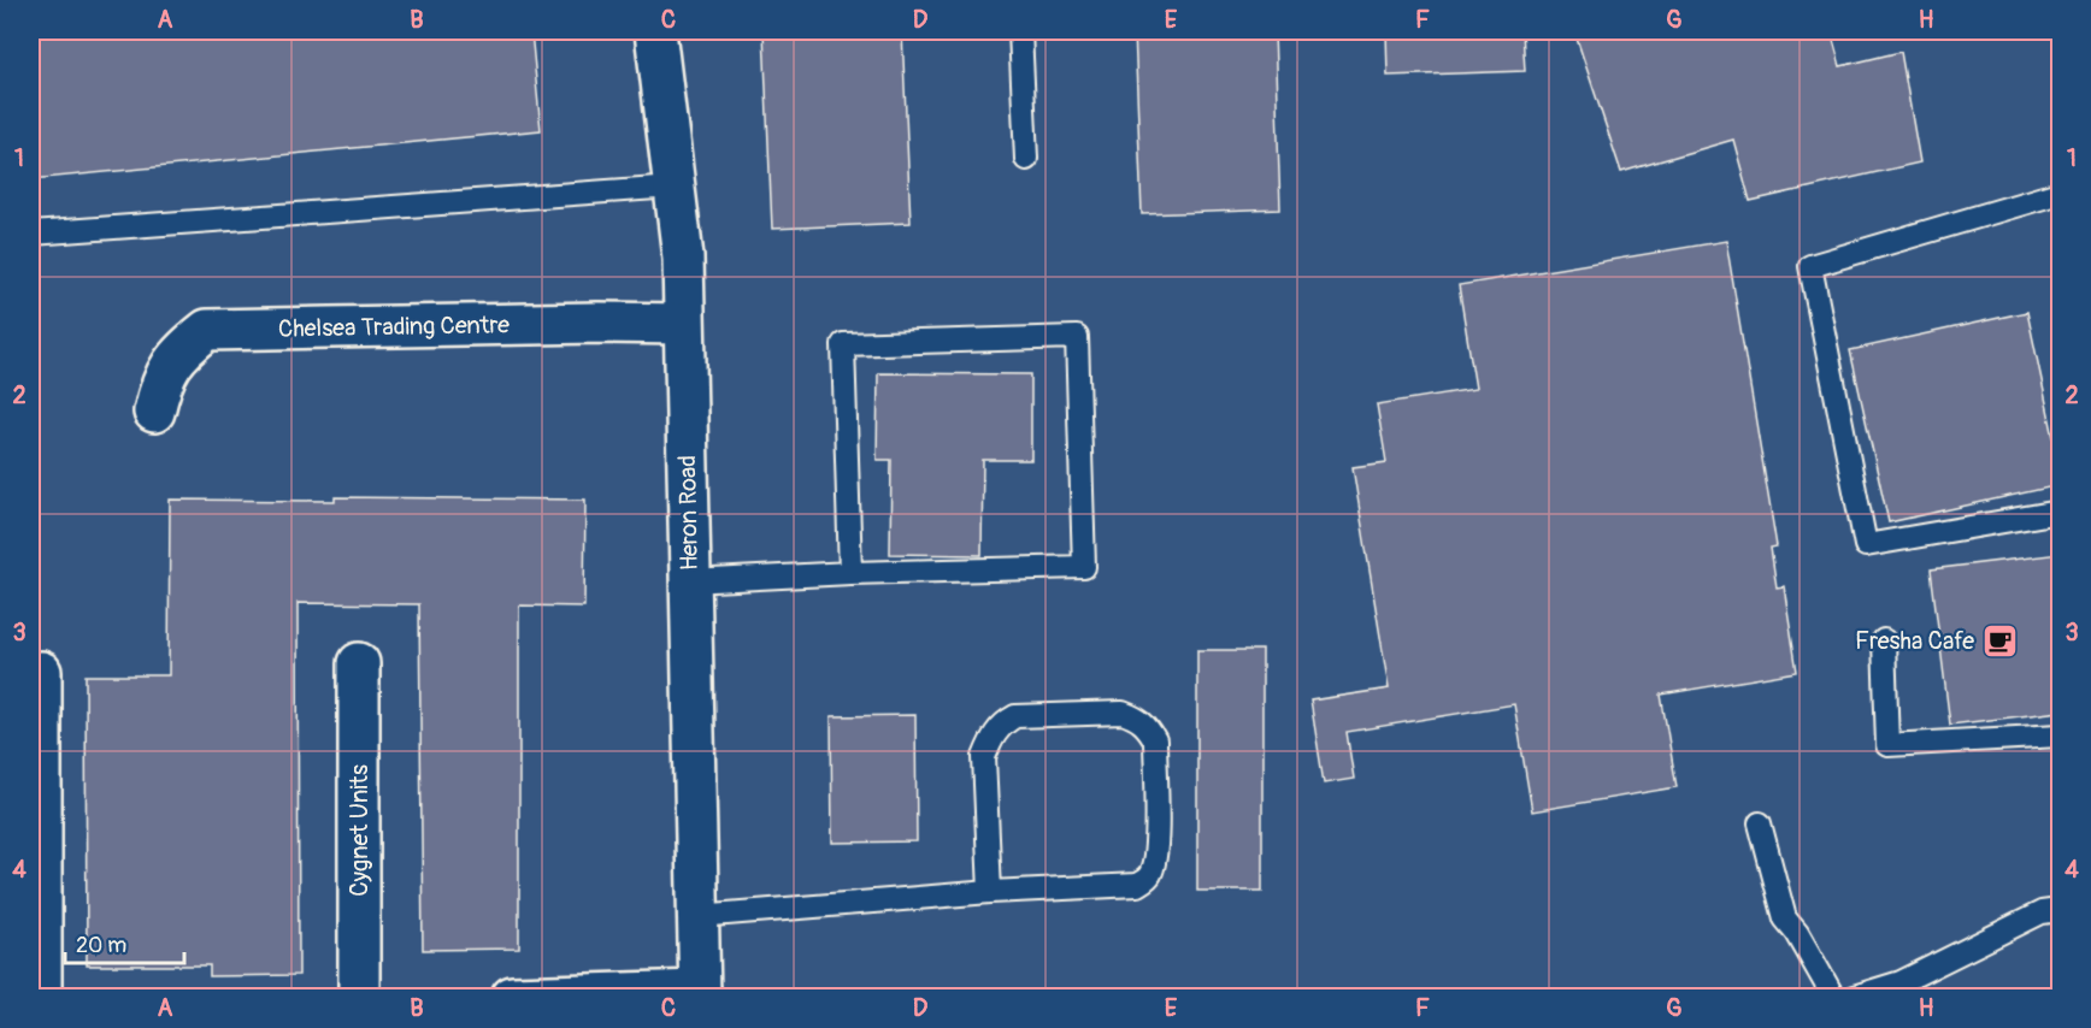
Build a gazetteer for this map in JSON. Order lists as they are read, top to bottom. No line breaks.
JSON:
{"streets":{"street":["Chelsea Trading Centre","Heron Road","Cygnet Units"]},"crossings":[["Chelsea Trading Centre","Heron Road"]],"places":{"cafe":["Fresha Cafe"]},"scale_bar":"20 m","grid":{"columns":["A","B","C","D","E","F","G","H"],"rows":["1","2","3","4"]}}
